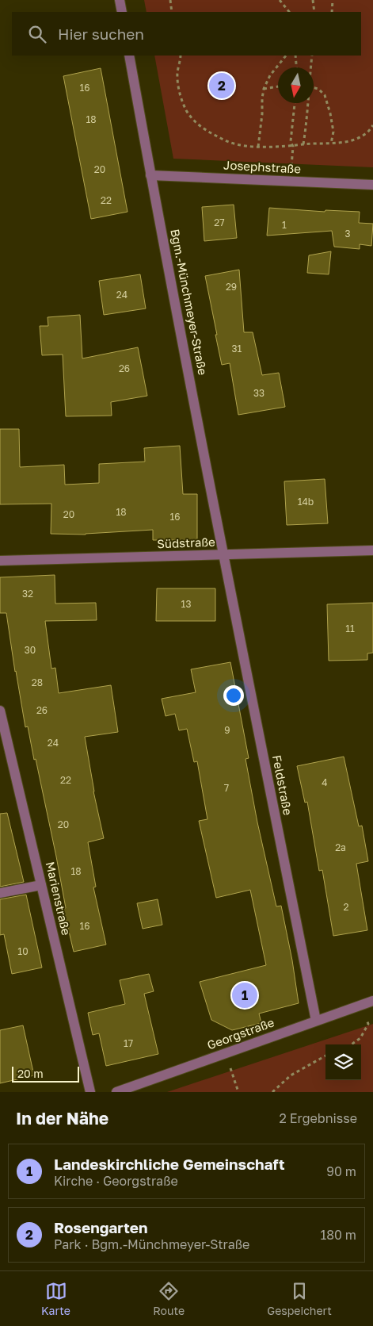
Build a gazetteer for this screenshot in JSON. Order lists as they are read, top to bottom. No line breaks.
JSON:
{"streets":{"street":["Josephstraße","Bgm.-Münchmeyer-Straße","Südstraße","Feldstraße","Marienstraße","Georgstraße"]},"crossings":[["Josephstraße","Bgm.-Münchmeyer-Straße"],["Bgm.-Münchmeyer-Straße","Südstraße"],["Bgm.-Münchmeyer-Straße","Feldstraße"],["Südstraße","Feldstraße"],["Feldstraße","Georgstraße"]],"house_numbers":["16","18","20","22","27","1","3","29","24","31","26","33","14b","18","20","16","32","13","11","30","28","26","9","24","22","4","7","20","2a","18","2","16","10","17"],"scale_bar":"20 m","north":"bottom","page":{"search":"Hier suchen","pins":["2","1"],"scale":"20 m","heading":["In der Nähe","2 Ergebnisse"],"list":[{"mark":"1","name":"Landeskirchliche Gemeinschaft","note":"Kirche · Georgstraße","value":"90 m"},{"mark":"2","name":"Rosengarten","note":"Park · Bgm.-Münchmeyer-Straße","value":"180 m"}],"nav":["Karte","Route","Gespeichert"]}}
